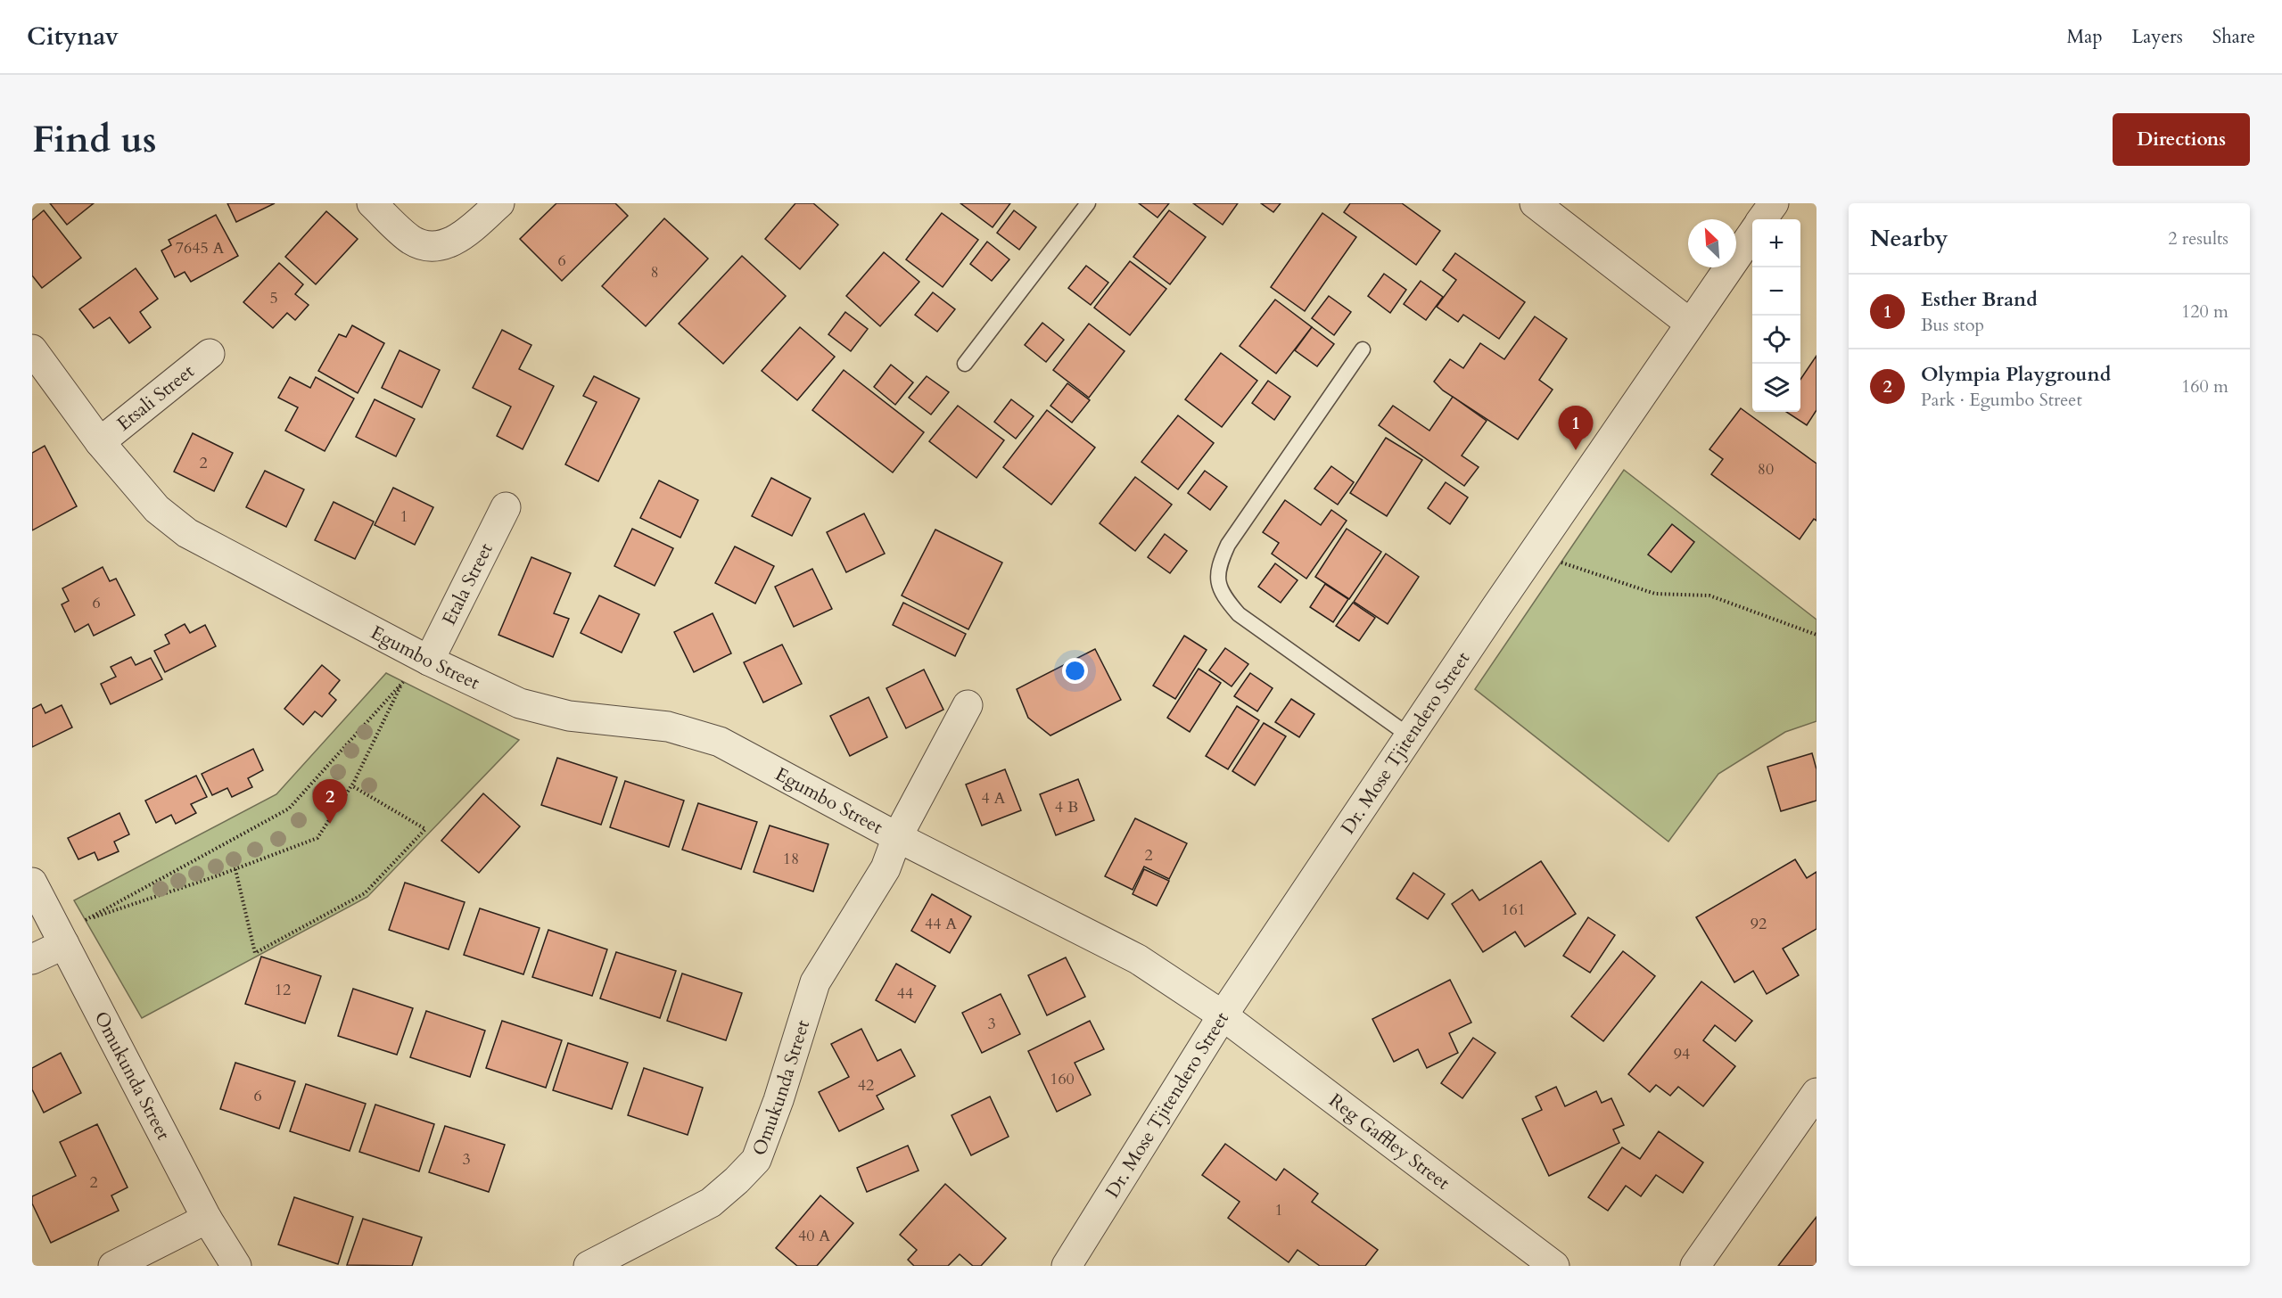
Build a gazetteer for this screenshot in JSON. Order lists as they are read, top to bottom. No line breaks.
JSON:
{"streets":{"street":["Etsali Street","Etala Street","Egumbo Street","Dr. Mose Tjitendero Street","Omukunda Street","Reg Gaffley Street"]},"crossings":[["Etsali Street","Egumbo Street"],["Etala Street","Egumbo Street"],["Egumbo Street","Dr. Mose Tjitendero Street"],["Egumbo Street","Omukunda Street"],["Egumbo Street","Reg Gaffley Street"],["Dr. Mose Tjitendero Street","Reg Gaffley Street"]],"house_numbers":["7645 A","6","8","5","2","80","1","6","4 A","4 B","2","18","161","44 A","92","12","44","3","94","160","42","6","3","2","1","40 A"],"north":"top left","page":{"header":"Citynav","nav":["Map","Layers","Share"],"buttons":"Directions","title":"Find us","heading":["Nearby","2 results"],"map_buttons":["+","−"],"list":[{"mark":"1","name":"Esther Brand","note":"Bus stop","value":"120 m"},{"mark":"2","name":"Olympia Playground","note":"Park · Egumbo Street","value":"160 m"}],"pins":["1","2"]}}
